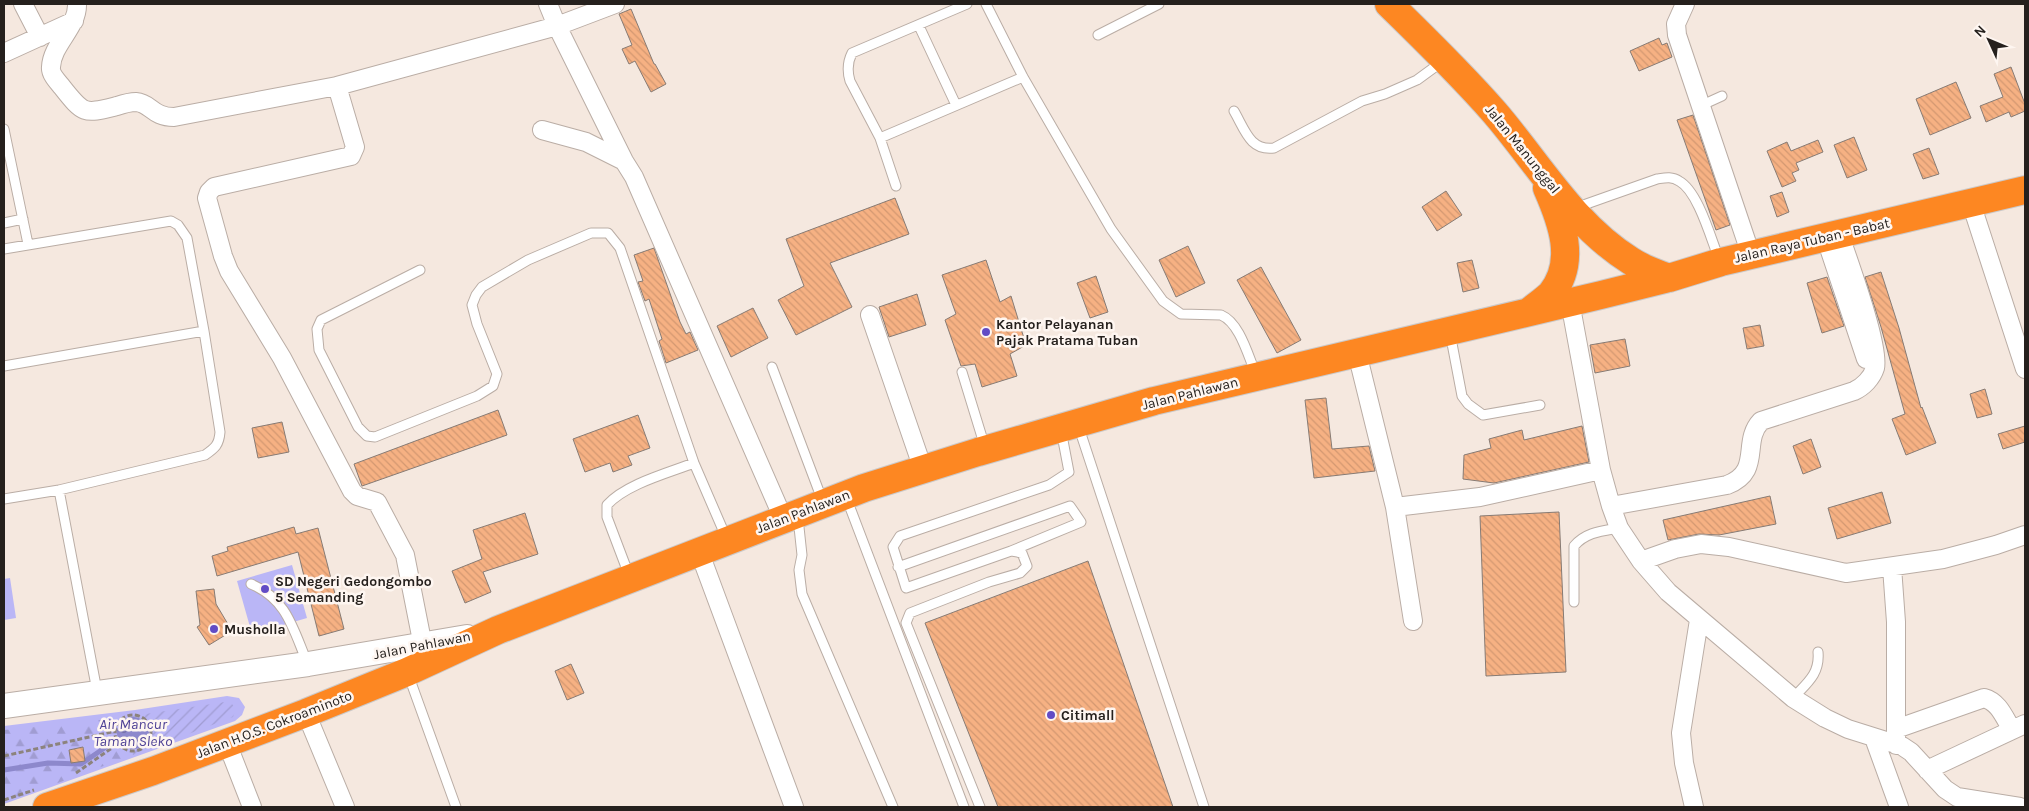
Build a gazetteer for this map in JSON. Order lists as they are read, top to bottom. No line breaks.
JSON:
{"streets":{"highway":["Jalan Manunggal","Jalan Raya Tuban - Babat","Jalan Pahlawan","Jalan H.O.S. Cokroaminoto"]},"crossings":[["Jalan Manunggal","Jalan Raya Tuban - Babat"],["Jalan Raya Tuban - Babat","Jalan Pahlawan"],["Jalan Pahlawan","Jalan H.O.S. Cokroaminoto"]],"water":["Air Mancur Taman Sleko"],"places":["Kantor Pelayanan Pajak Pratama Tuban","SD Negeri Gedongombo 5 Semanding","Musholla","Citimall"],"north":"top left"}
